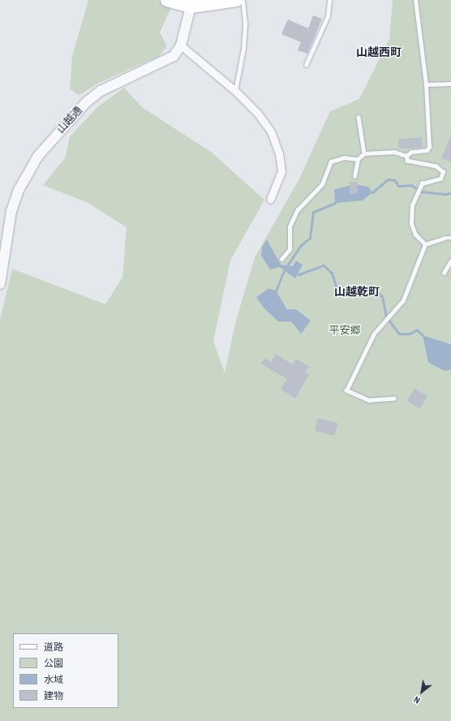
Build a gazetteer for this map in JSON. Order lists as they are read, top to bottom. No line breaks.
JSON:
{"streets":{"street":["山越通"]},"districts":["山越西町","山越乾町"],"parks":["平安郷"],"legend":["道路","公園","水域","建物"],"north":"bottom left"}
